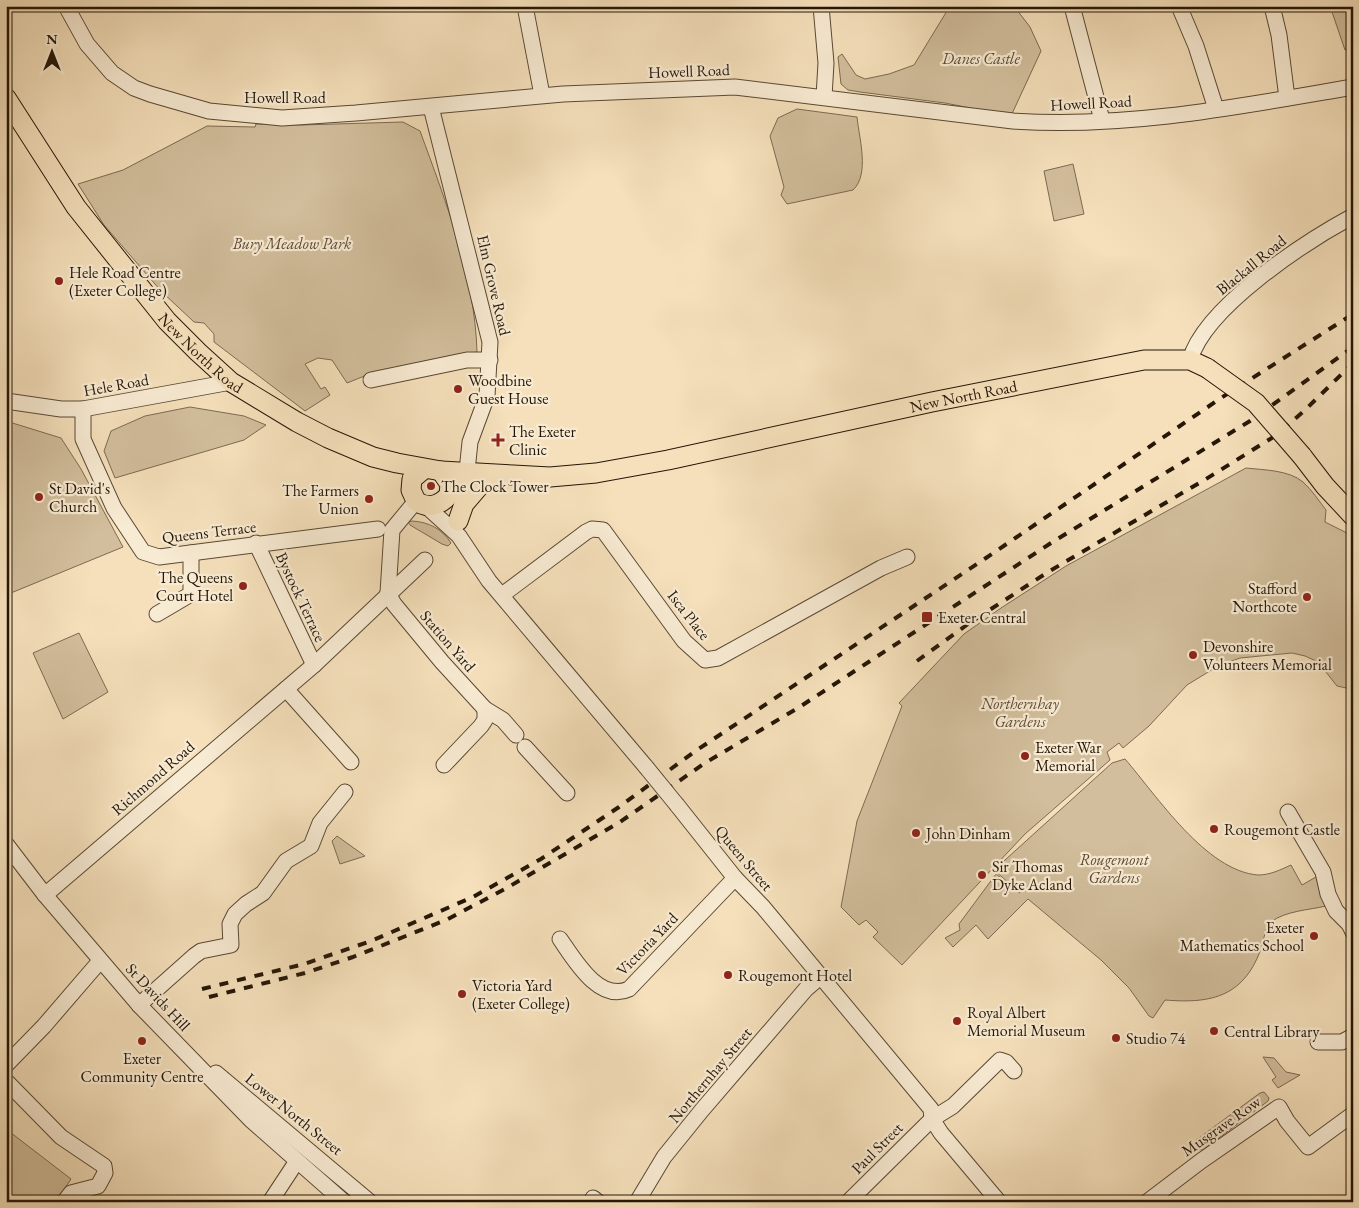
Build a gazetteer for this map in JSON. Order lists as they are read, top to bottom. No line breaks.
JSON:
{"streets":{"main road":["New North Road"],"street":["Howell Road","Blackall Road","Elm Grove Road","Hele Road","Queens Terrace","Bystock Terrace","Isca Place","Station Yard","Richmond Road","Queen Street","Victoria Yard","St Davids Hill","Northernhay Street","Lower North Street","Musgrave Row","Paul Street"]},"crossings":[["Howell Road","Elm Grove Road"],["Blackall Road","New North Road"],["Elm Grove Road","New North Road"],["New North Road","Hele Road"],["New North Road","Queen Street"],["Hele Road","Queens Terrace"],["Queens Terrace","Bystock Terrace"],["Bystock Terrace","Richmond Road"],["Isca Place","Queen Street"],["Station Yard","Richmond Road"],["Richmond Road","St Davids Hill"],["Queen Street","Victoria Yard"],["Queen Street","Northernhay Street"],["Queen Street","Paul Street"],["St Davids Hill","Lower North Street"]],"parks":["Danes Castle","Bury Meadow Park","Northernhay Gardens","Rougemont Gardens"],"places":{"other":["Hele Road Centre (Exeter College)","Woodbine Guest House","The Clock Tower","St David's Church","The Farmers Union","The Queens Court Hotel","Stafford Northcote","Devonshire Volunteers Memorial","Exeter War Memorial","Rougemont Castle","John Dinham","Sir Thomas Dyke Acland","Exeter Mathematics School","Rougemont Hotel","Victoria Yard (Exeter College)","Royal Albert Memorial Museum","Central Library","Studio 74","Exeter Community Centre"],"health":["The Exeter Clinic"],"transit":["Exeter Central"]},"north":"top"}
